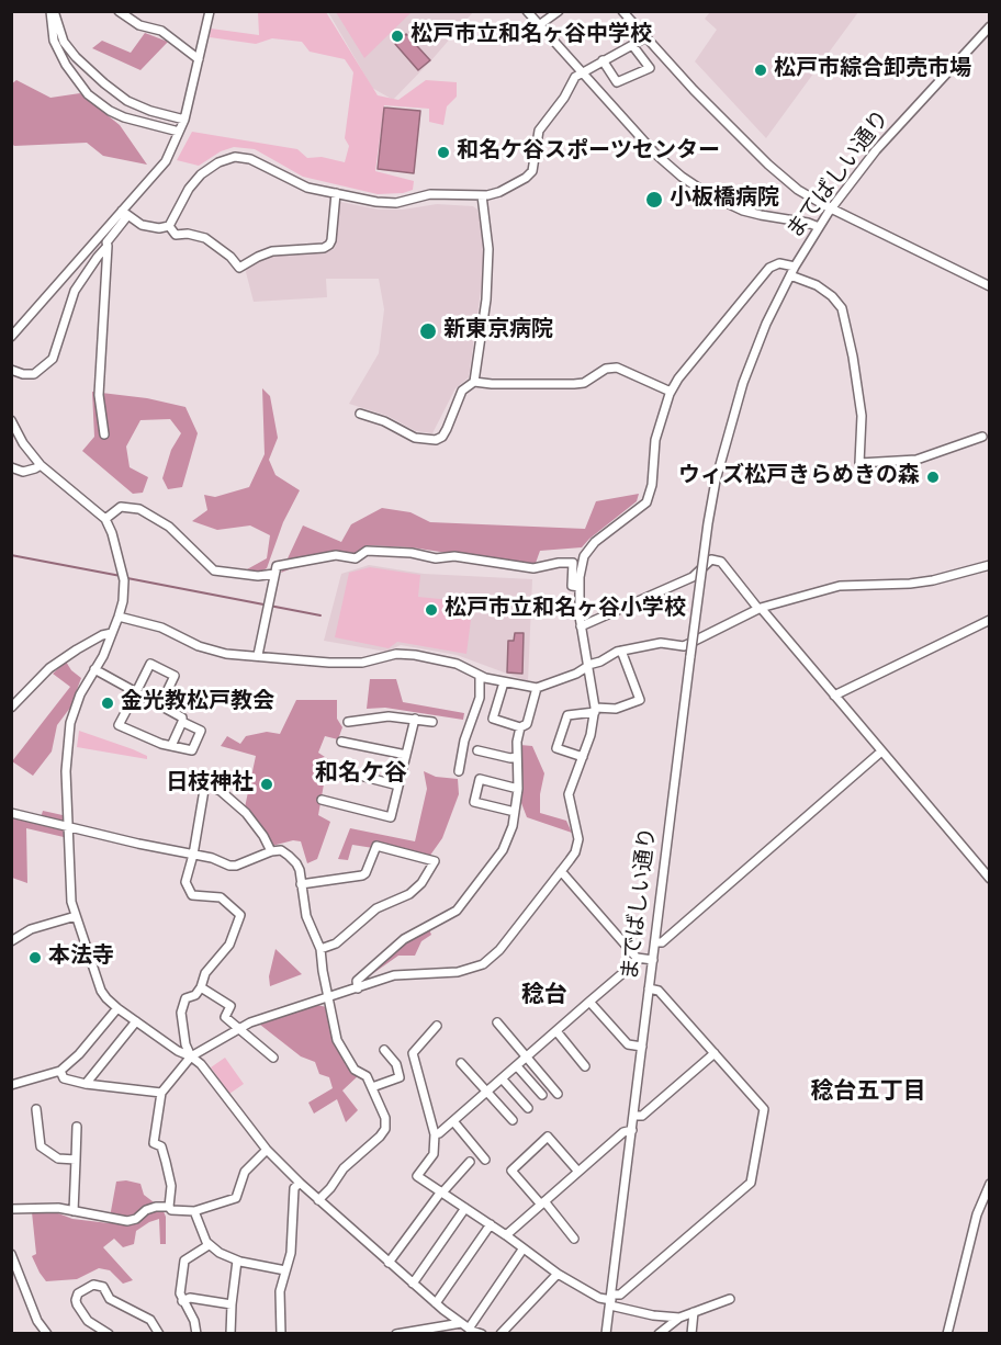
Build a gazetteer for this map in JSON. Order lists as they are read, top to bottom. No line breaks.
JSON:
{"streets":{"street":["まてばしい通り","までばしい通り"]},"crossings":[["まてばしい通り","までばしい通り"]],"districts":["和名ケ谷","稔台","稔台五丁目"],"places":["松戸市立和名ヶ谷中学校","松戸市綜合卸売市場","和名ケ谷スポーツセンター","小板橋病院","新東京病院","ウィズ松戸きらめきの森","松戸市立和名ヶ谷小学校","金光教松戸教会","日枝神社","本法寺"]}
